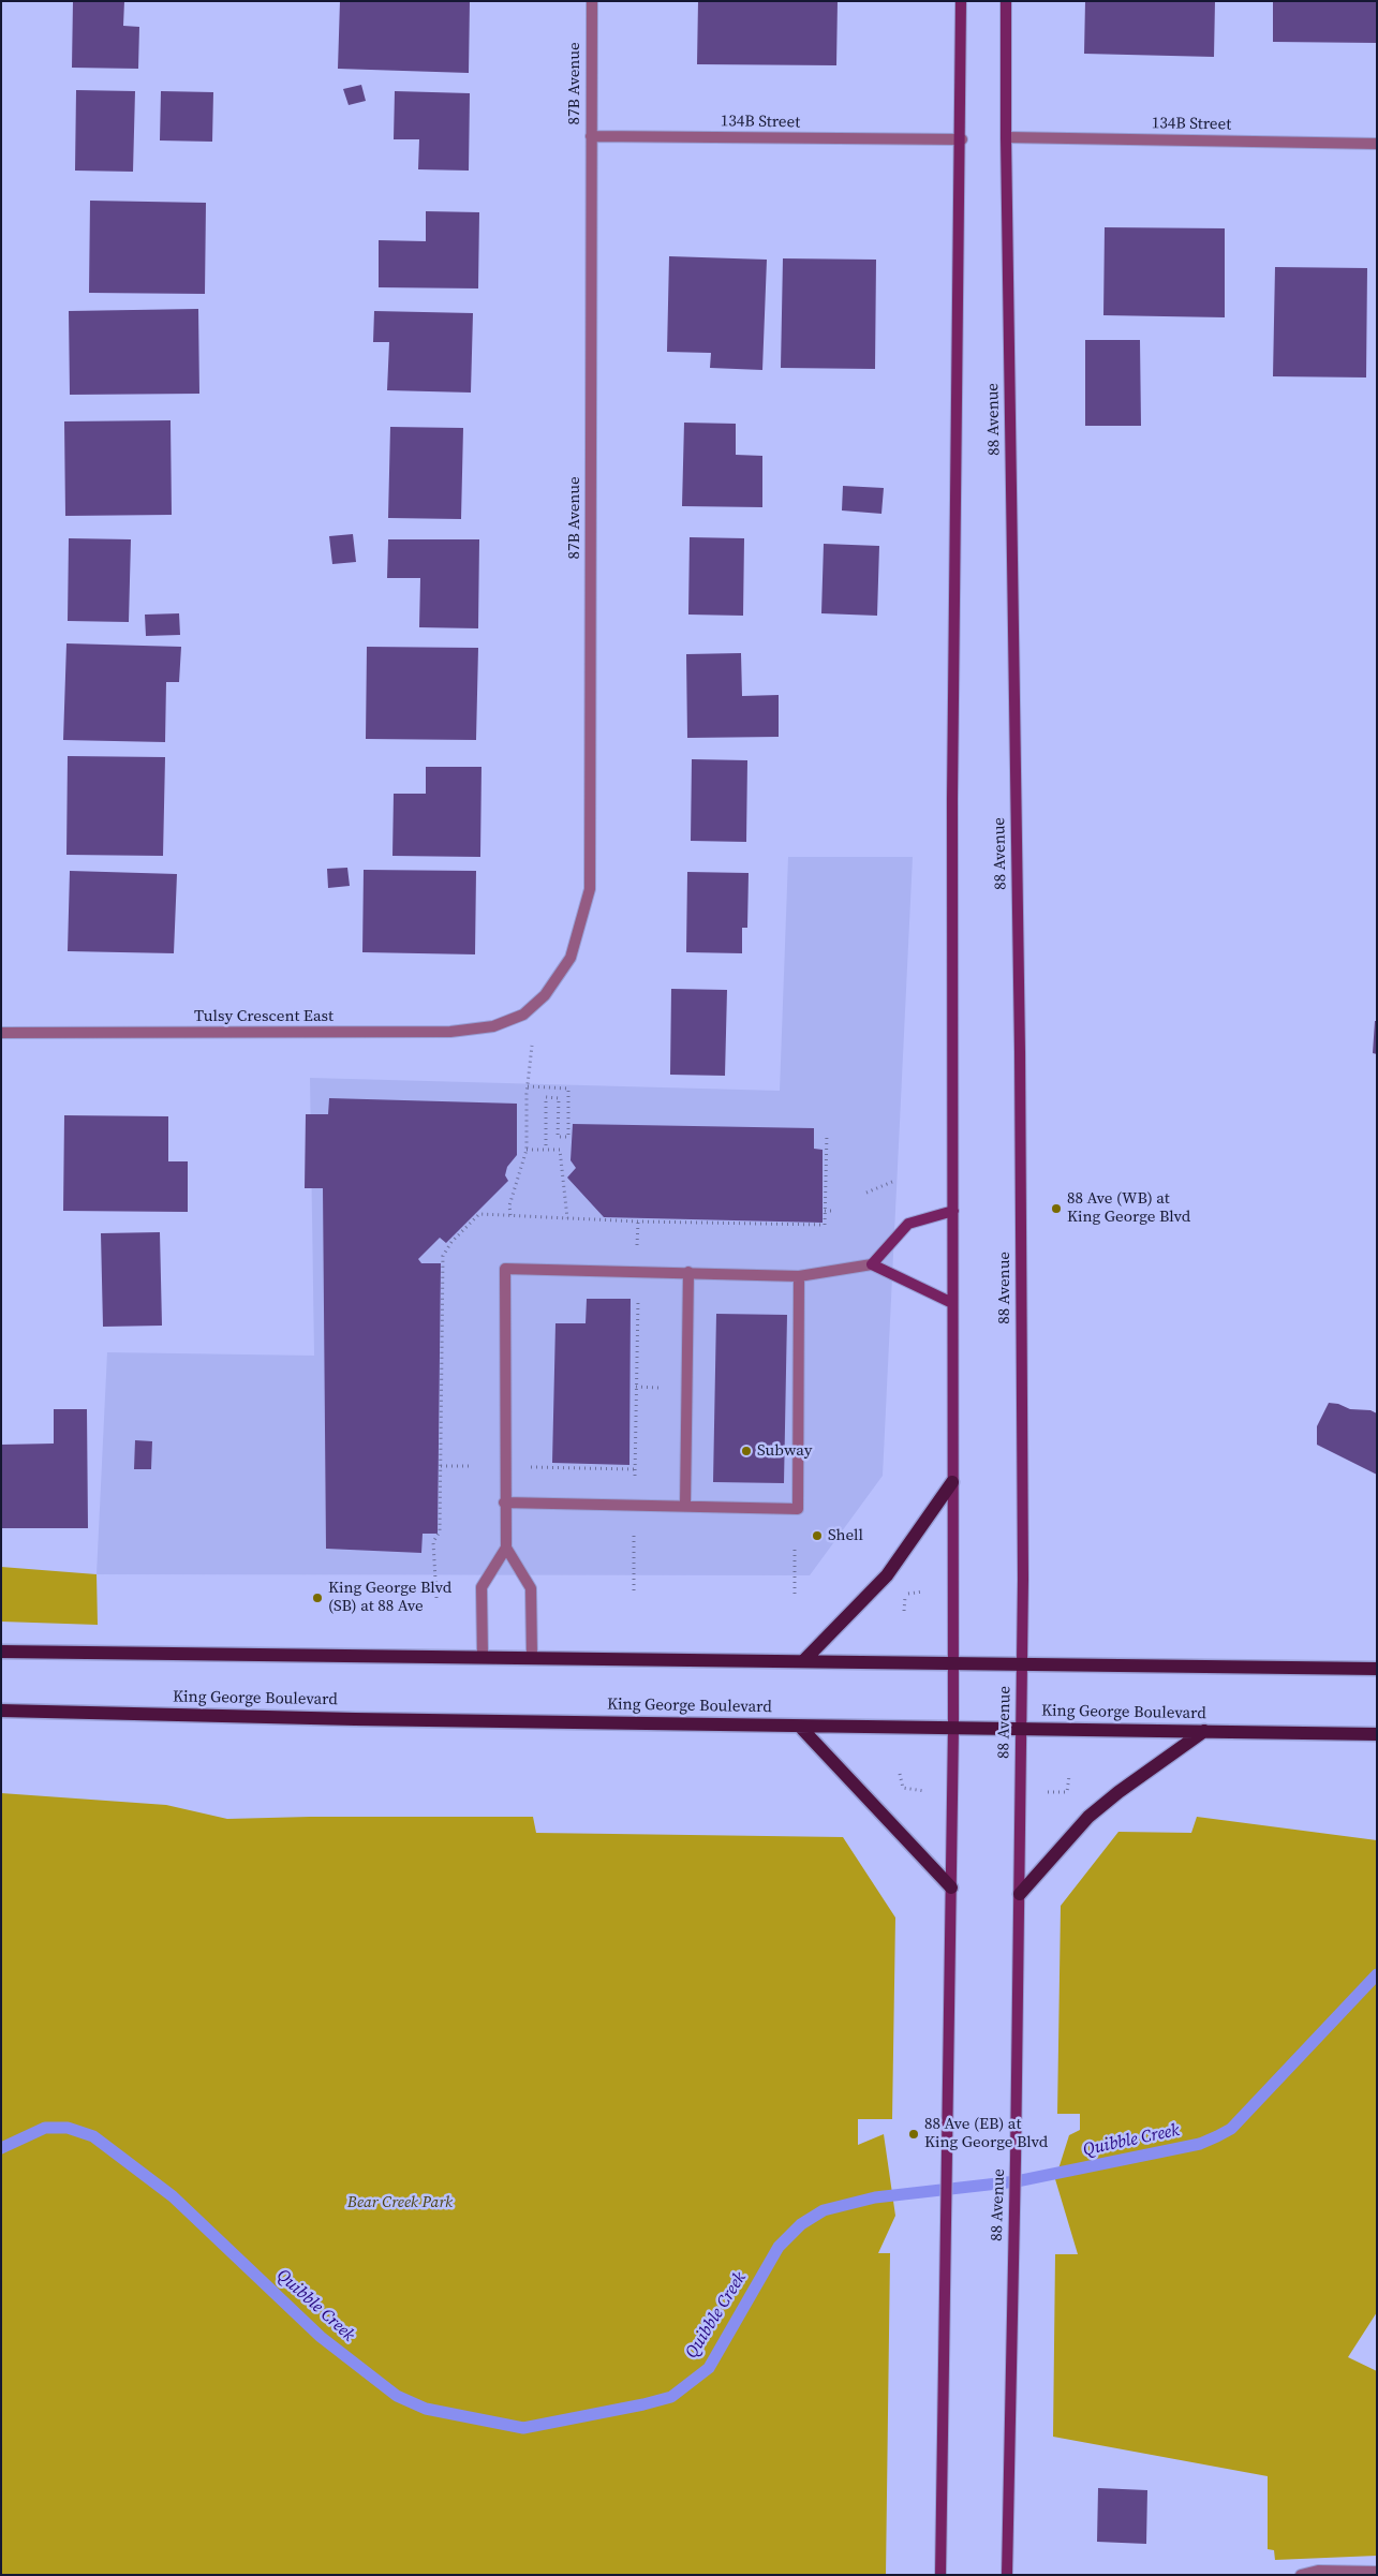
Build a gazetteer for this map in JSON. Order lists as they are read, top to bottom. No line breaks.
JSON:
{"streets":{"main road":["88 Avenue","King George Boulevard"],"street":["87B Avenue","134B Street","Tulsy Crescent East"]},"crossings":[["87B Avenue","134B Street"],["87B Avenue","Tulsy Crescent East"],["134B Street","88 Avenue"],["88 Avenue","King George Boulevard"]],"water":["Quibble Creek"],"parks":["Bear Creek Park"],"places":["88 Ave (WB) at King George Blvd","Subway","Shell","King George Blvd (SB) at 88 Ave","88 Ave (EB) at King George Blvd"]}
